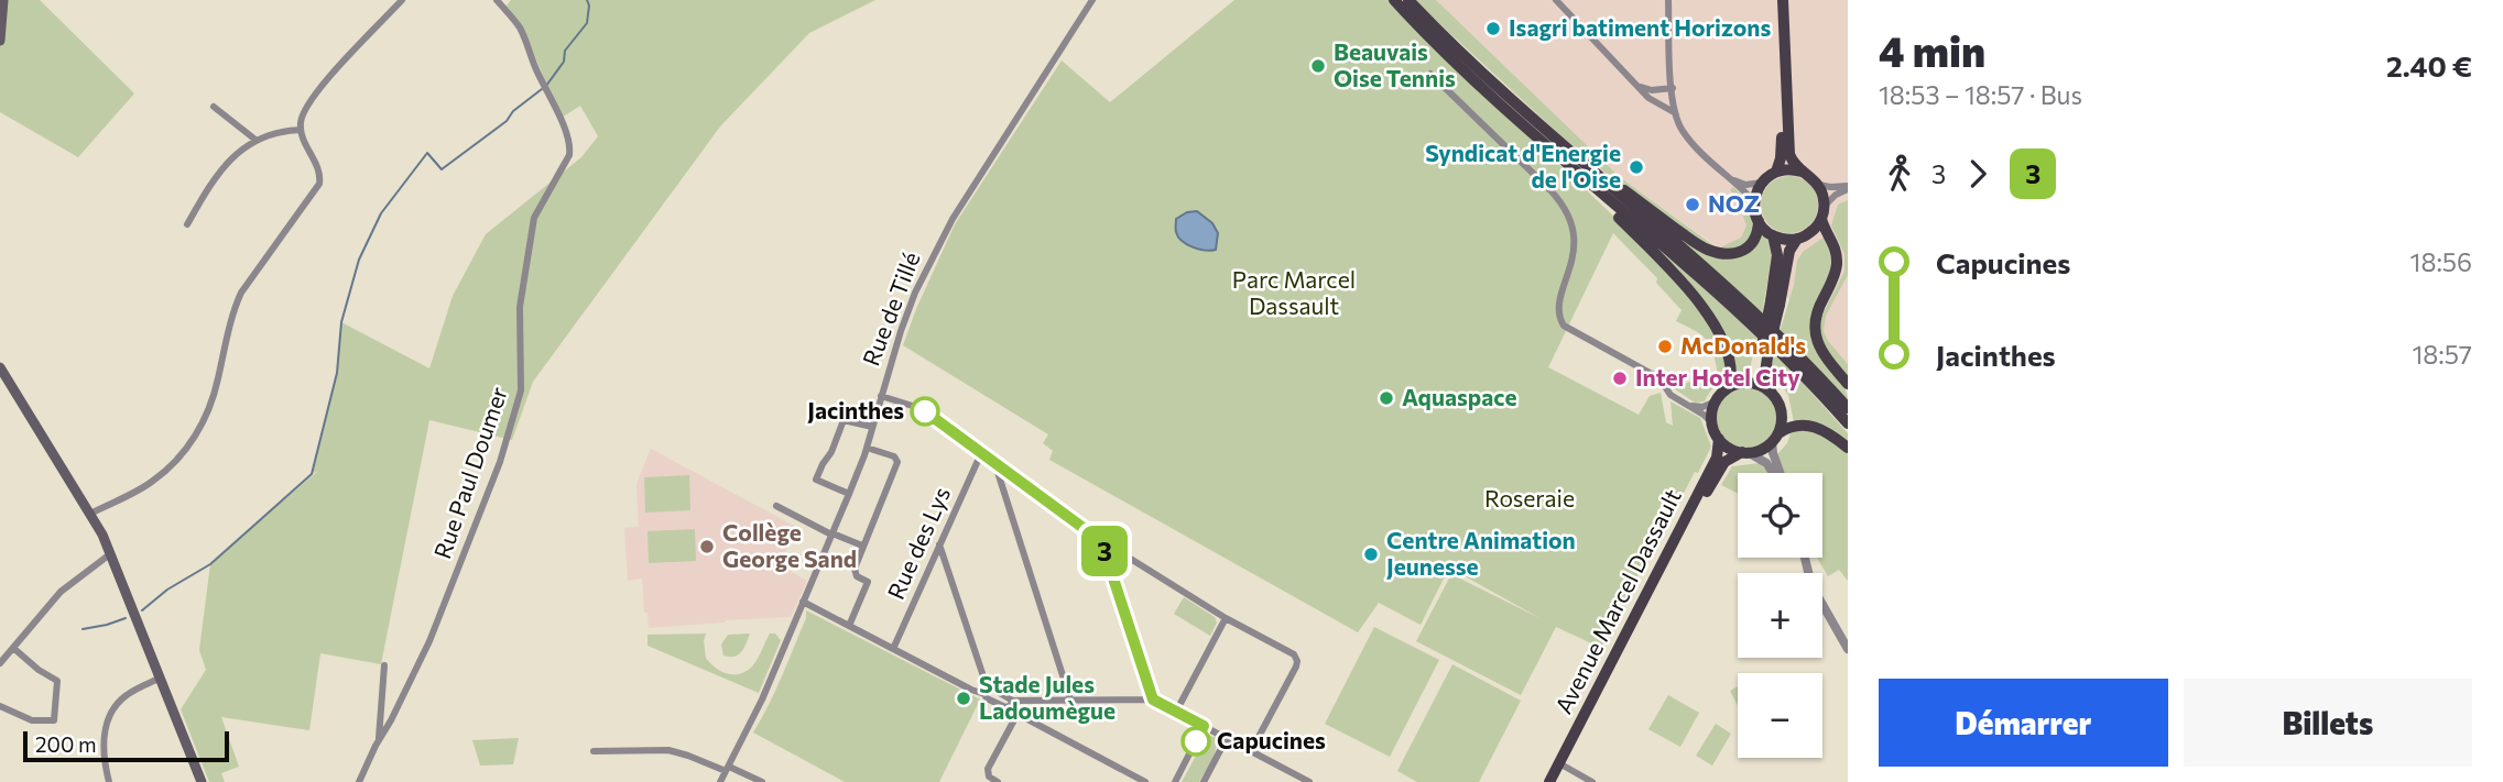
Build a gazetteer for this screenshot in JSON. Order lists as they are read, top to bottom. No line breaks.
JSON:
{"streets":{"main road":["Avenue Marcel Dassault"],"street":["Rue de Tillé","Rue Paul Doumer","Rue des Lys"]},"parks":["Parc Marcel Dassault","Roseraie"],"places":["Isagri batiment Horizons","Beauvais Oise Tennis","Syndicat d'Energie de l'Oise","NOZ","McDonald's","Inter Hotel City","Aquaspace","Jacinthes","Collège George Sand","Centre Animation Jeunesse","Stade Jules Ladoumègue","Capucines"],"lines":["bus line 3"],"scale_bar":"200 m","page":{"on_map":"3","heading":["4 min","18:53 – 18:57 · Bus","2.40 €"],"legs":["3","3"],"list":[{"name":"Capucines","value":"18:56"},{"name":"Jacinthes","value":"18:57"}],"map_buttons":["+","−"],"buttons":["Démarrer","Billets"],"scale":"200 m"}}
